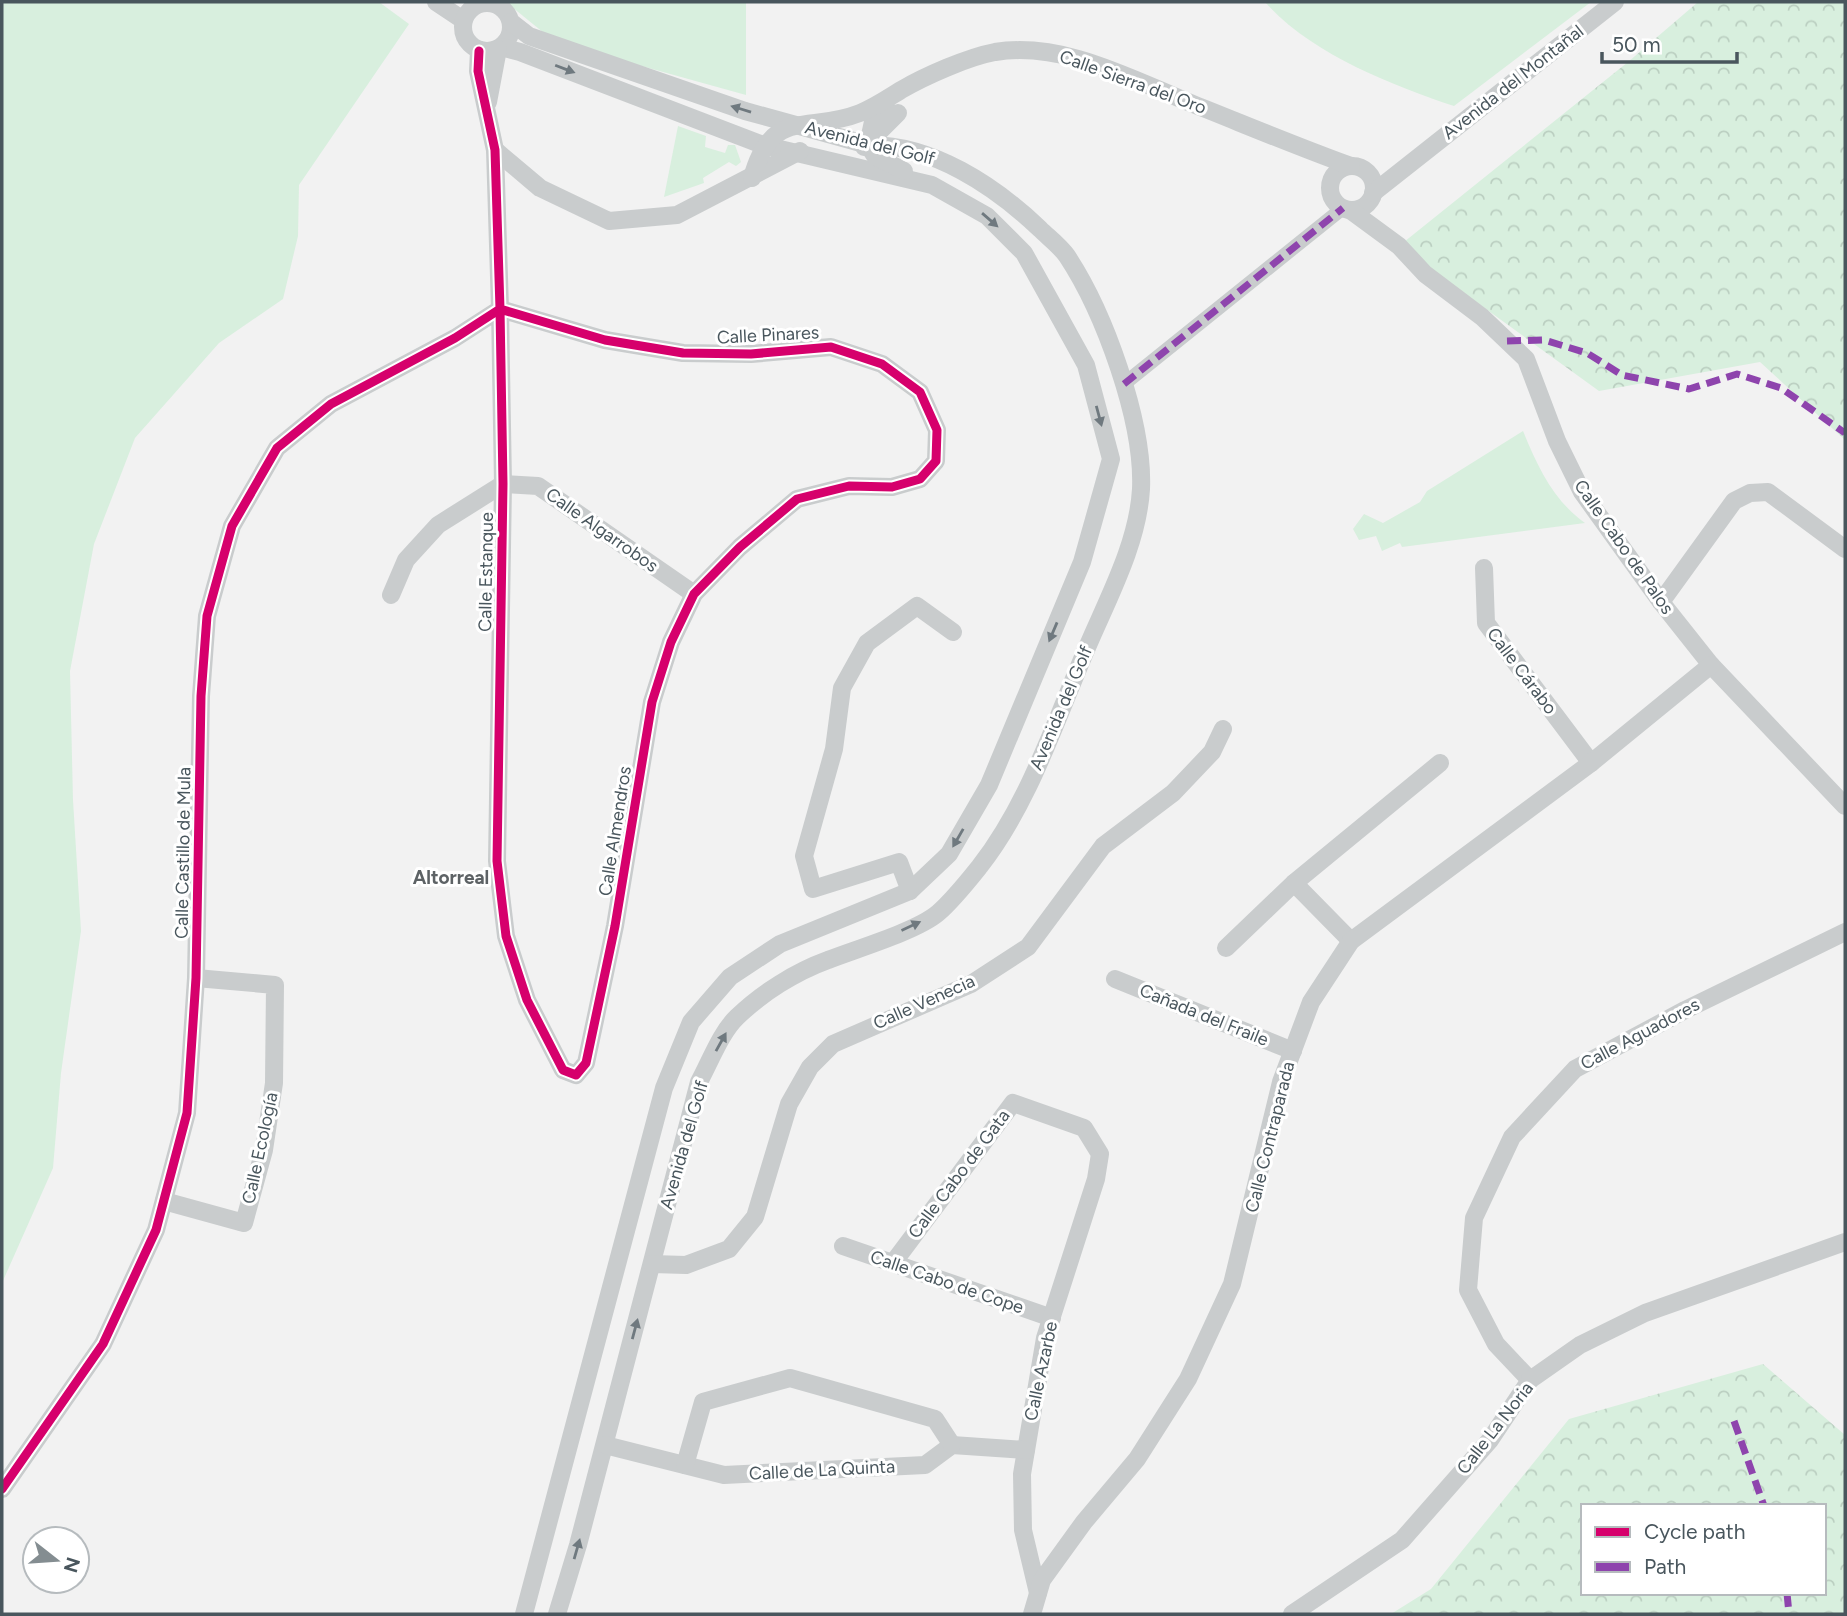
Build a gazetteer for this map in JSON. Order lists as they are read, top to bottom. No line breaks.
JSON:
{"streets":{"street":["Calle Sierra del Oro","Avenida del Montañal","Avenida del Golf","Calle Pinares","Calle Algarrobos","Calle Cabo de Palos","Calle Estanque","Calle Cárabo","Calle Almendros","Calle Castillo de Mula","Calle Venecia","Cañada del Fraile","Calle Aguadores","Calle Contraparada","Calle Ecología","Calle Cabo de Gata","Calle Cabo de Cope","Calle Azarbe","Calle La Noria","Calle de La Quinta"]},"crossings":[["Calle Sierra del Oro","Avenida del Montañal"],["Calle Sierra del Oro","Avenida del Golf"],["Calle Sierra del Oro","Calle Cabo de Palos"],["Avenida del Montañal","Calle Cabo de Palos"],["Avenida del Golf","Calle Estanque"],["Avenida del Golf","Calle Venecia"],["Avenida del Golf","Calle de La Quinta"],["Calle Pinares","Calle Algarrobos"],["Calle Pinares","Calle Estanque"],["Calle Pinares","Calle Almendros"],["Calle Pinares","Calle Castillo de Mula"],["Calle Algarrobos","Calle Estanque"],["Calle Algarrobos","Calle Almendros"],["Calle Cabo de Palos","Calle Contraparada"],["Calle Estanque","Calle Almendros"],["Calle Estanque","Calle Castillo de Mula"],["Calle Cárabo","Calle Contraparada"],["Calle Castillo de Mula","Calle Ecología"],["Cañada del Fraile","Calle Contraparada"],["Calle Aguadores","Calle La Noria"],["Calle Contraparada","Calle Azarbe"],["Calle Cabo de Gata","Calle Cabo de Cope"],["Calle Cabo de Gata","Calle Azarbe"],["Calle Cabo de Cope","Calle Azarbe"]],"districts":["Altorreal"],"legend":["Cycle path","Path"],"scale_bar":"50 m","north":"right"}
